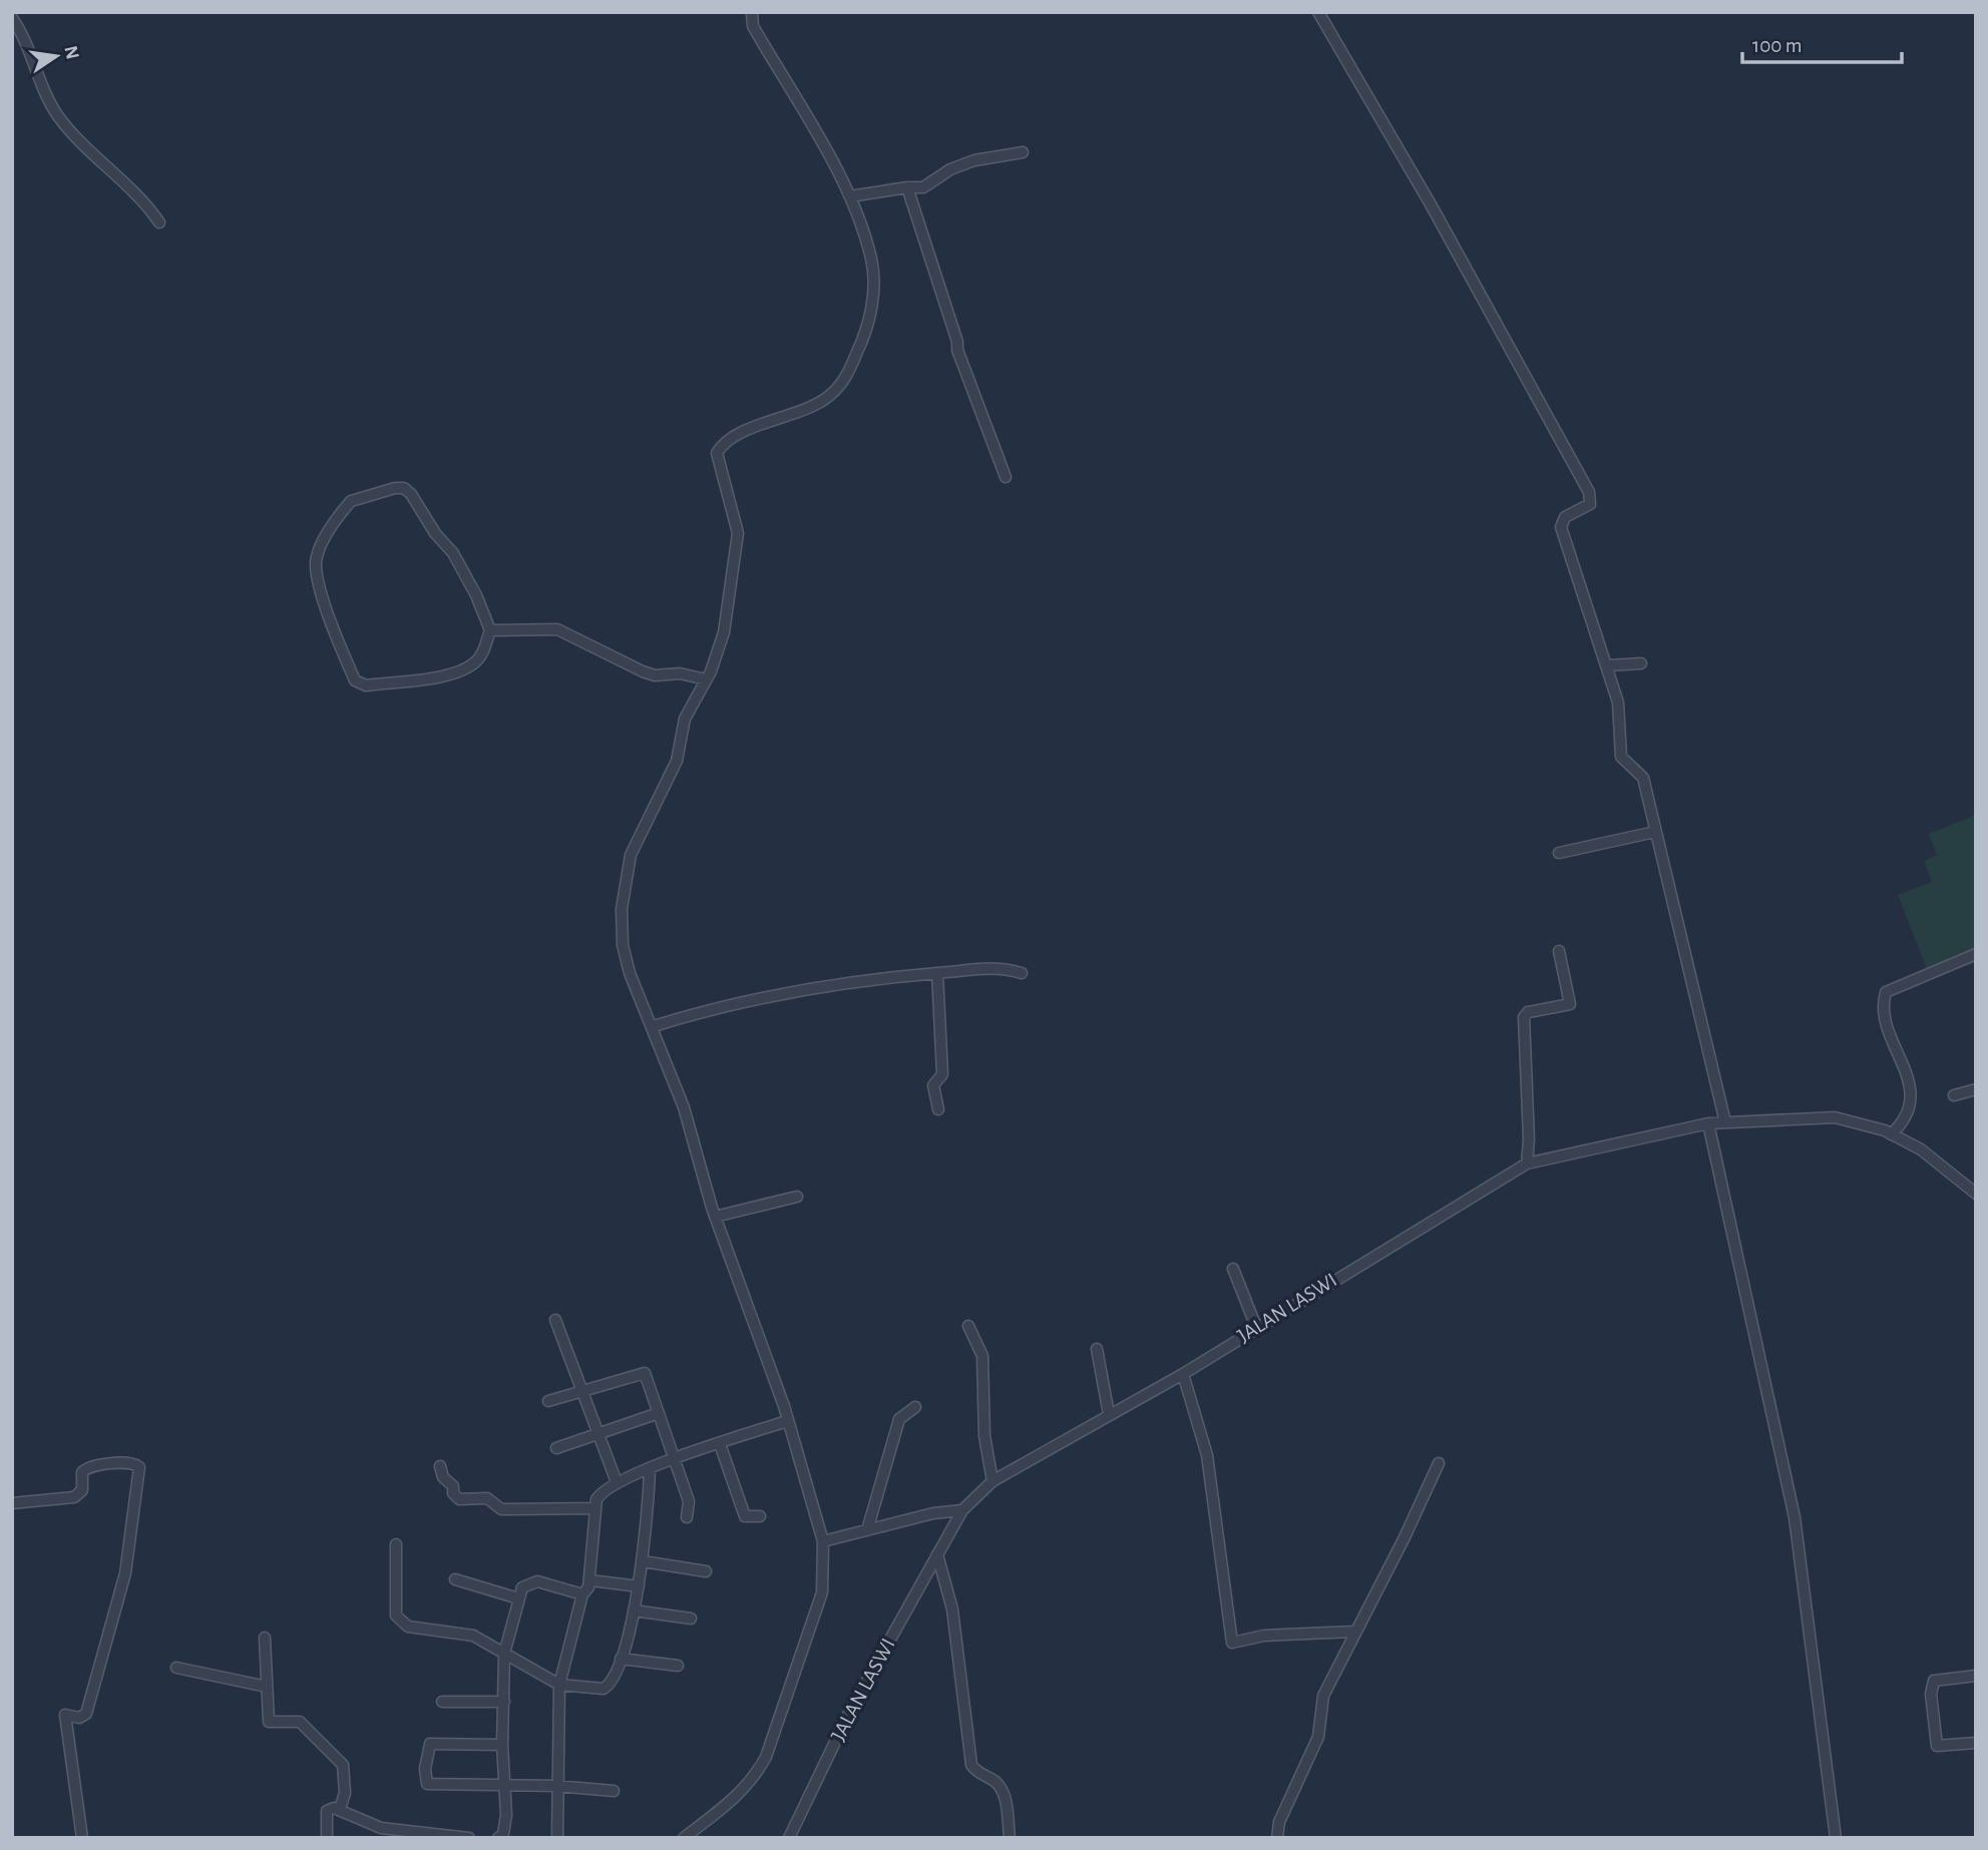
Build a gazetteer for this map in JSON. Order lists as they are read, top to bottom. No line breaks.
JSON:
{"streets":{"street":["JALAN LASWI"]},"scale_bar":"100 m","north":"right"}
